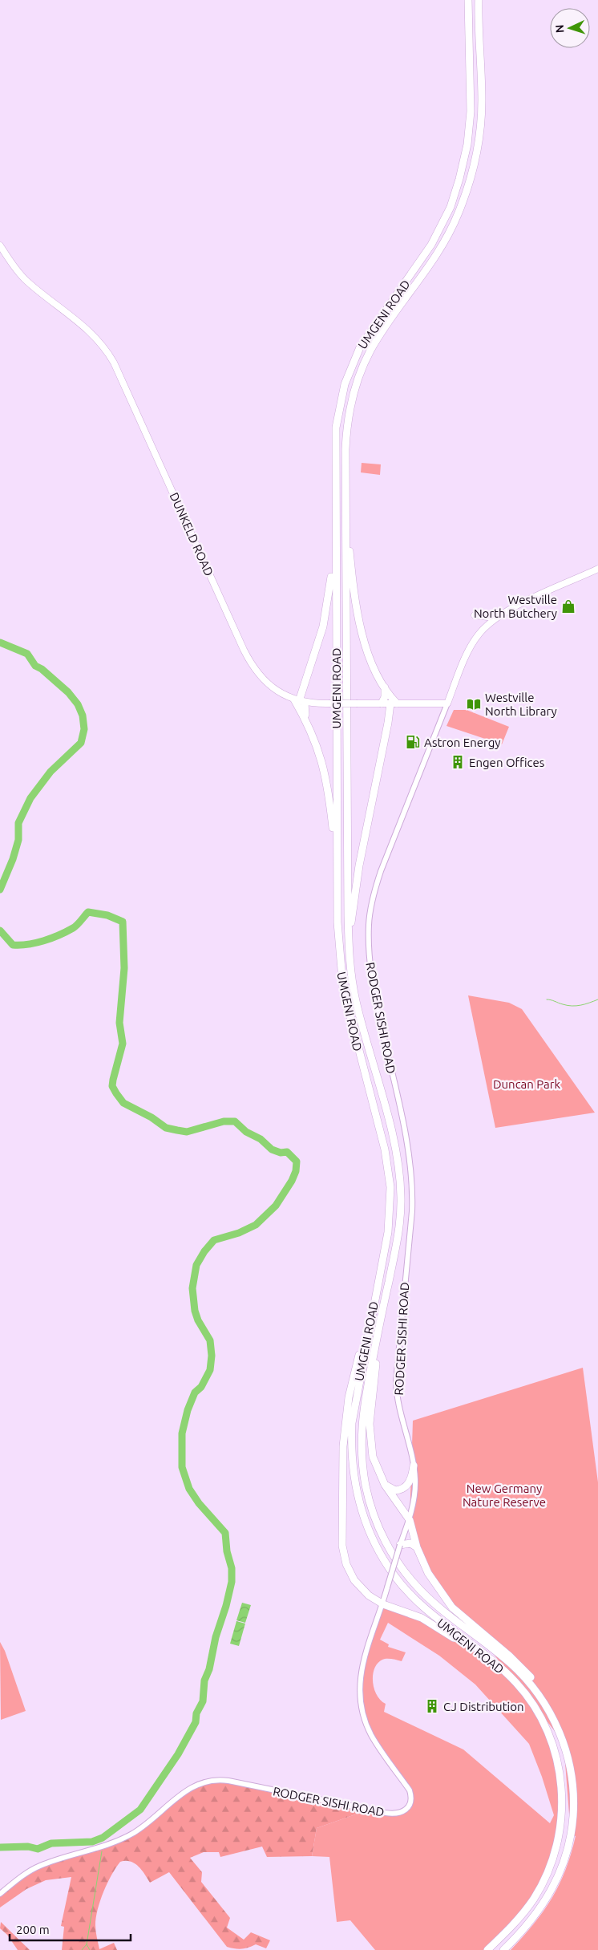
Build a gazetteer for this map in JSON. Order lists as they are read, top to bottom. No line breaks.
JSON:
{"streets":{"highway":["UMGENI ROAD"],"main road":["DUNKELD ROAD","RODGER SISHI ROAD"]},"crossings":[["DUNKELD ROAD","RODGER SISHI ROAD"]],"parks":["Duncan Park","New Germany Nature Reserve"],"places":{"shop":["Westville North Butchery"],"library":["Westville North Library"],"fuel station":["Astron Energy"],"building":["Engen Offices","CJ Distribution"]},"scale_bar":"200 m","north":"left"}
